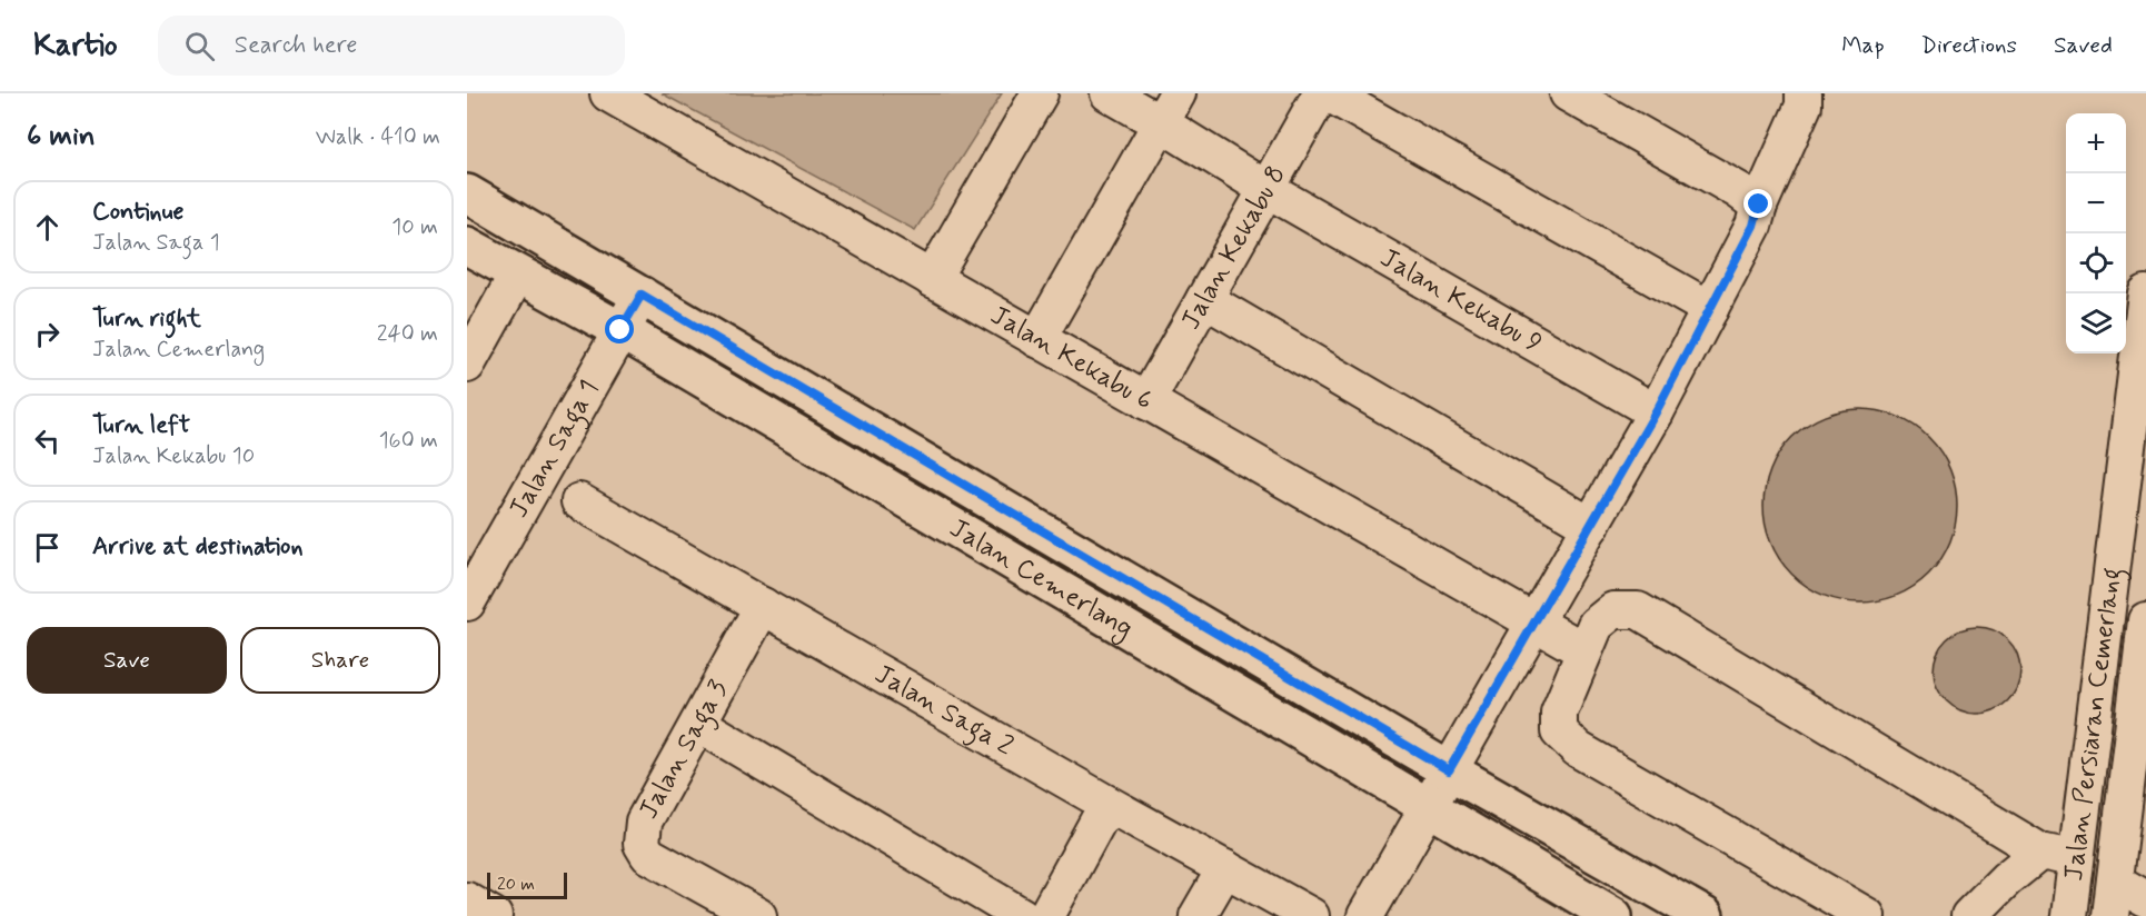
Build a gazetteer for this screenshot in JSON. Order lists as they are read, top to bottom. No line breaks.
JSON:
{"streets":{"main road":["Jalan Cemerlang"],"street":["Jalan Kekabu 8","Jalan Kekabu 9","Jalan Kekabu 6","Jalan Saga 1","Jalan Saga 2","Jalan Persiaran Cemerlang","Jalan Saga 3"]},"crossings":[["Jalan Kekabu 8","Jalan Kekabu 9"],["Jalan Kekabu 8","Jalan Kekabu 6"],["Jalan Saga 1","Jalan Cemerlang"],["Jalan Saga 2","Jalan Saga 3"]],"scale_bar":"20 m","page":{"header":"Kartio","search":"Search here","nav":["Map","Directions","Saved"],"heading":["6 min","Walk · 410 m"],"map_buttons":["+","−"],"list":[["Continue","Jalan Saga 1","10 m"],["Turn right","Jalan Cemerlang","240 m"],["Turn left","Jalan Kekabu 10","160 m"],"Arrive at destination"],"buttons":["Save","Share"],"scale":"20 m"}}
